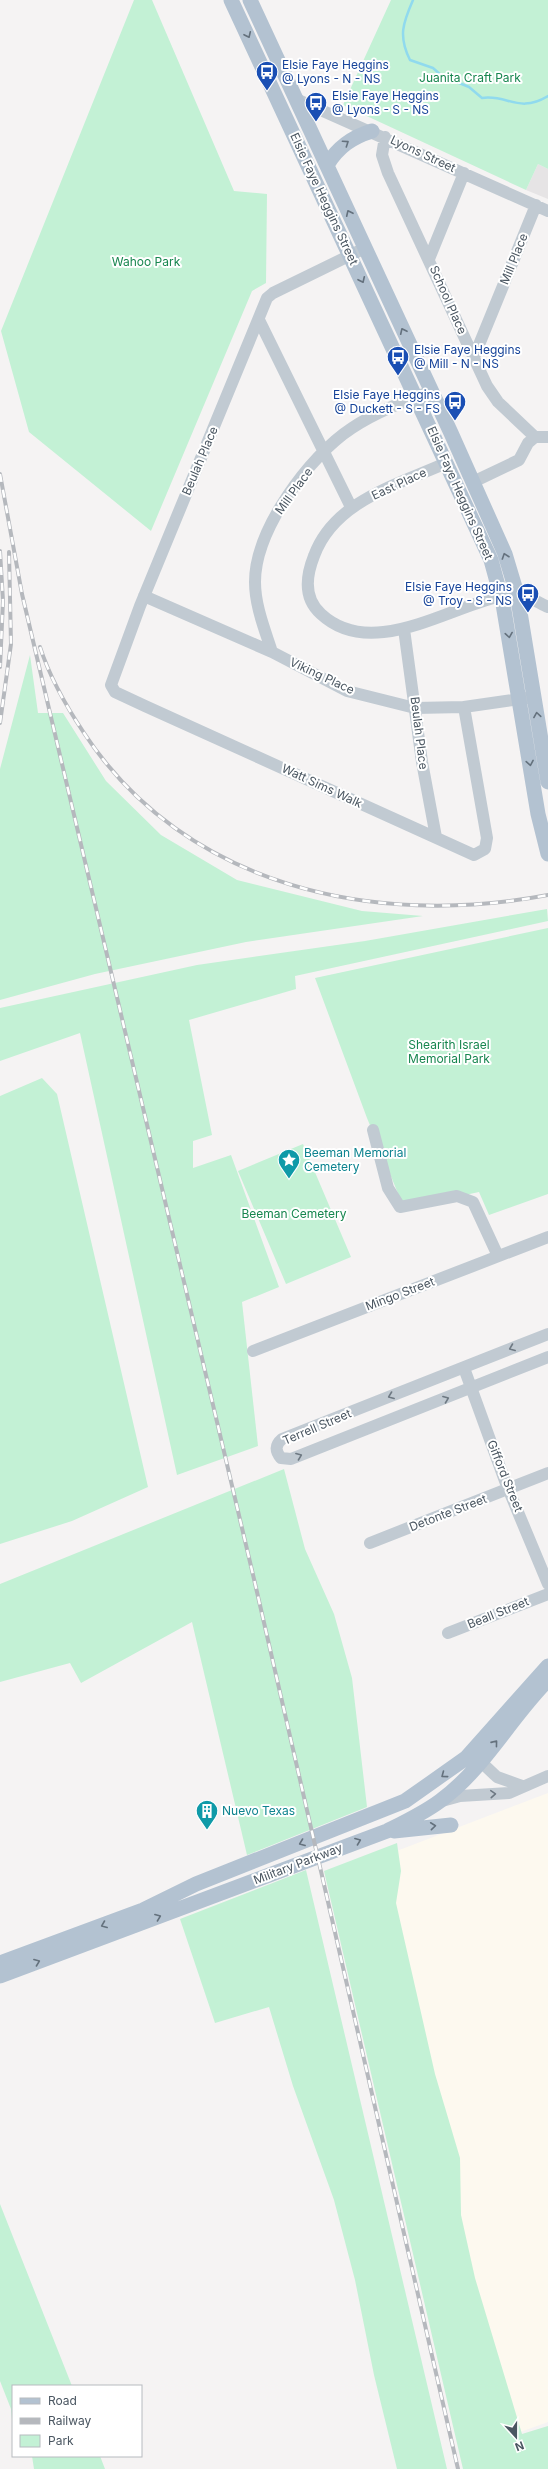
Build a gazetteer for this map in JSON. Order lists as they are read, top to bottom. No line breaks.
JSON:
{"streets":{"main road":["Elsie Faye Heggins Street","Military Parkway"],"street":["Lyons Street","Mill Place","School Place","Beulah Place","East Place","Viking Place","Watt Sims Walk","Mingo Street","Terrell Street","Gifford Street","Detonte Street","Beall Street"]},"crossings":[["Lyons Street","Elsie Faye Heggins Street"],["Lyons Street","Mill Place"],["Lyons Street","School Place"],["Elsie Faye Heggins Street","Mill Place"],["Elsie Faye Heggins Street","Beulah Place"],["Elsie Faye Heggins Street","East Place"],["Elsie Faye Heggins Street","Viking Place"],["Mill Place","School Place"],["Mill Place","Viking Place"],["Beulah Place","East Place"],["Beulah Place","Viking Place"],["Beulah Place","Watt Sims Walk"],["Viking Place","Watt Sims Walk"],["Terrell Street","Gifford Street"],["Gifford Street","Detonte Street"]],"parks":["Juanita Craft Park","Wahoo Park","Shearith Israel Memorial Park","Beeman Cemetery"],"places":{"bus stop":["Elsie Faye Heggins @ Lyons - N - NS","Elsie Faye Heggins @ Lyons - S - NS","Elsie Faye Heggins @ Mill - N - NS","Elsie Faye Heggins @ Duckett - S - FS","Elsie Faye Heggins @ Troy - S - NS"],"place":["Beeman Memorial Cemetery"],"building":["Nuevo Texas"]},"legend":["Road","Railway","Park"],"north":"bottom"}
